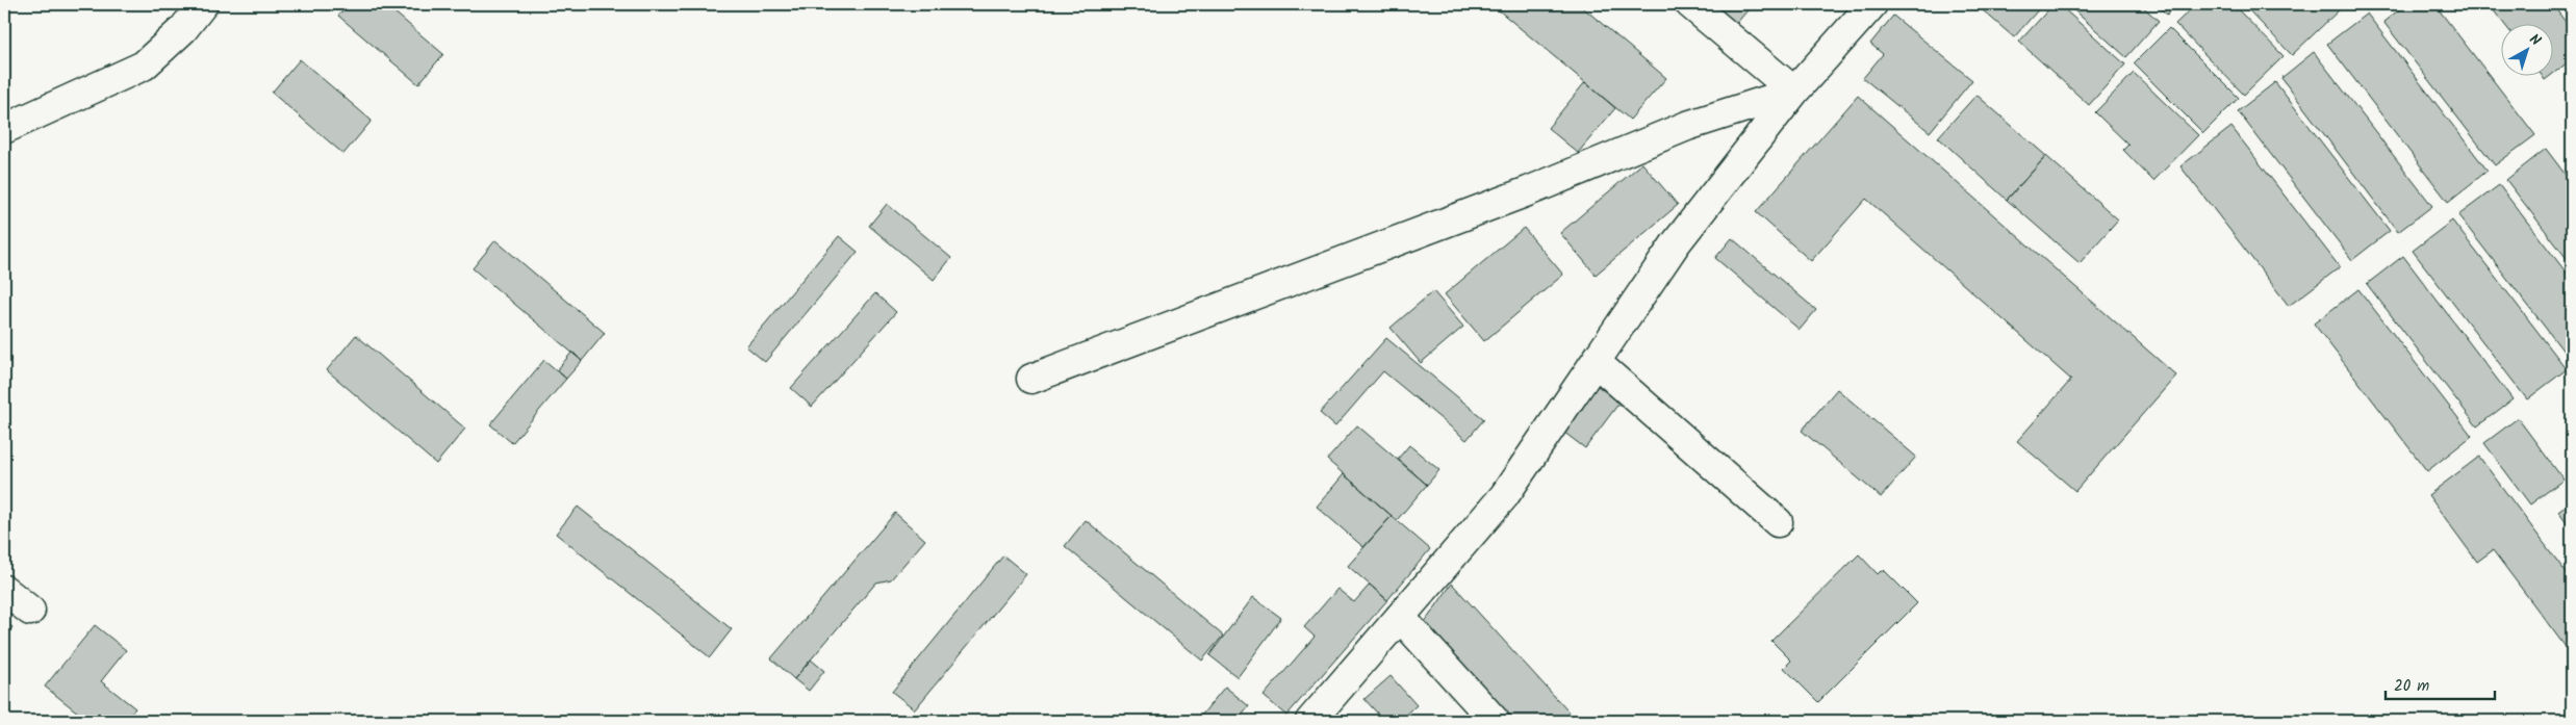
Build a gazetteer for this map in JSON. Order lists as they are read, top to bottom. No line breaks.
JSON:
{"scale_bar":"20 m","north":"top right"}
